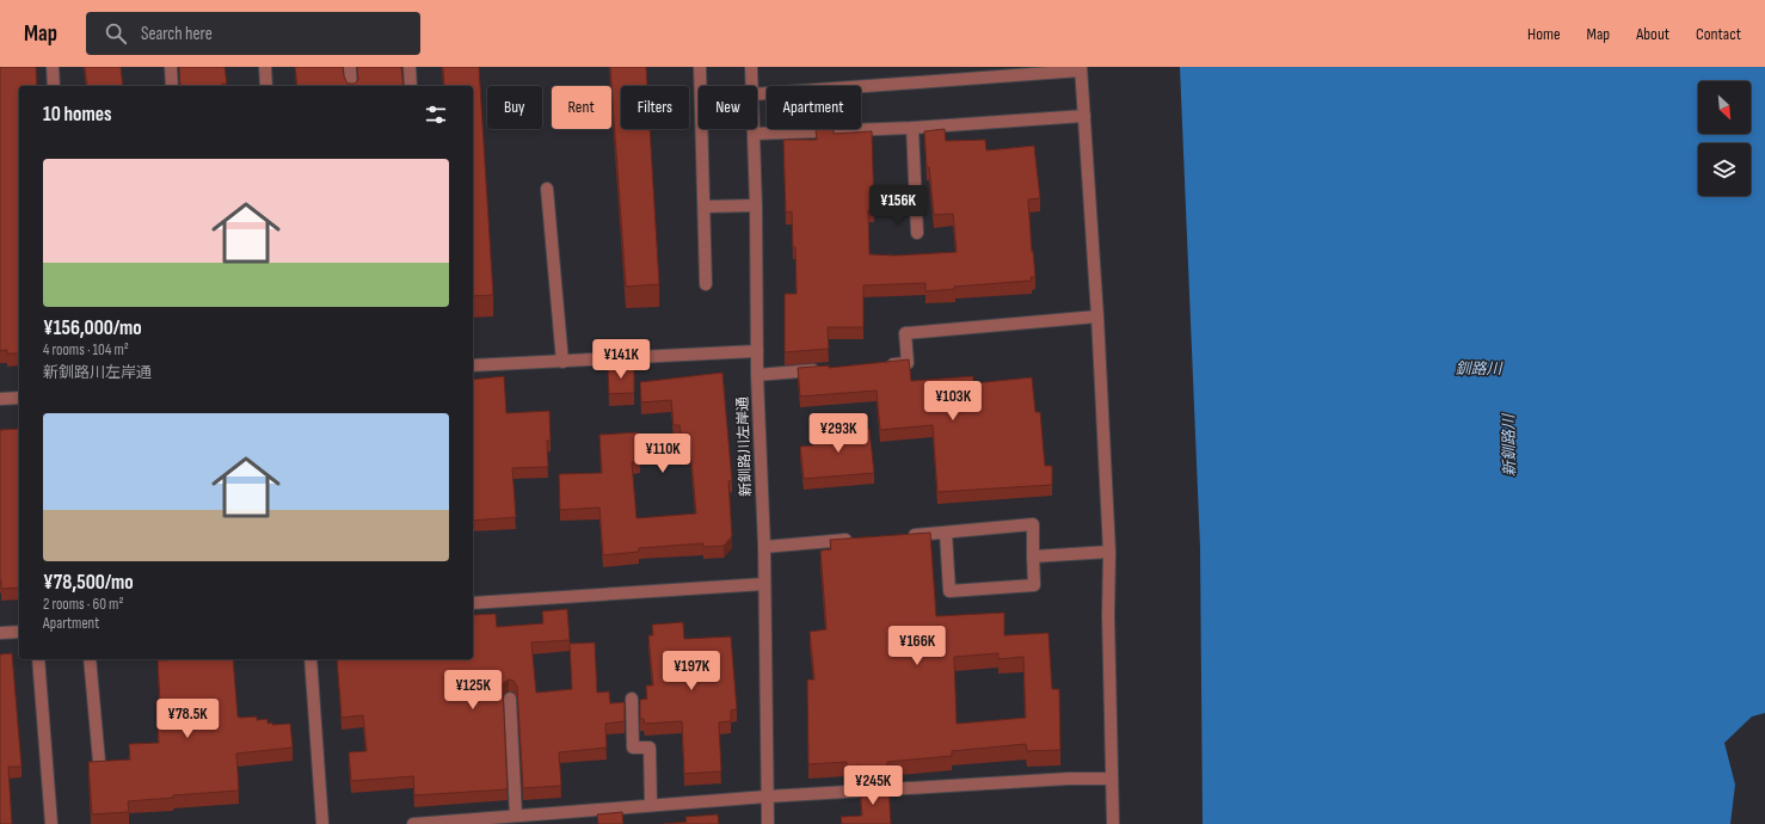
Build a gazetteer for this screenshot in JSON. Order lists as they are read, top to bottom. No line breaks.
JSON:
{"streets":{"street":["新釧路川左岸通"]},"water":["釧路川","新釧路川"],"north":"bottom right","page":{"header":"Map","search":"Search here","nav":["Home","Map","About","Contact"],"chip":["Buy","Rent","Filters","New","Apartment"],"heading":"10 homes","list":[{"name":"¥156,000/mo","note":"4 rooms · 104 m² · 新釧路川左岸通"},{"name":"¥78,500/mo","note":"2 rooms · 60 m² · Apartment"}],"price":["¥156K","¥141K","¥103K","¥293K","¥110K","¥166K","¥197K","¥125K","¥78.5K","¥245K"]}}
